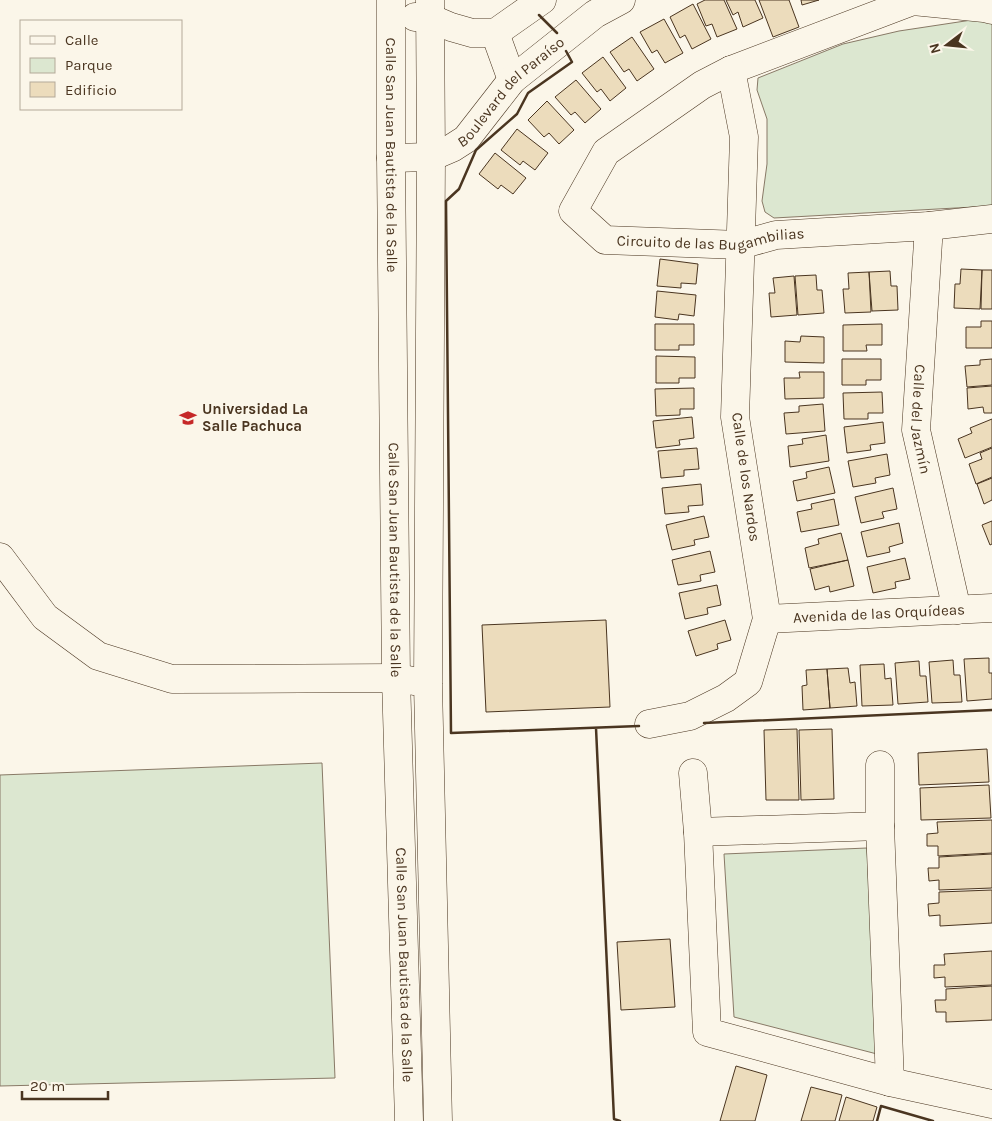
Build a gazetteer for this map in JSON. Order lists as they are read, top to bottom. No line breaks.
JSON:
{"streets":{"street":["Boulevard del Paraíso","Calle San Juan Bautista de la Salle","Circuito de las Bugambilias","Calle del Jazmín","Calle de los Nardos","Avenida de las Orquídeas"]},"crossings":[["Boulevard del Paraíso","Calle San Juan Bautista de la Salle"],["Circuito de las Bugambilias","Calle del Jazmín"],["Circuito de las Bugambilias","Calle de los Nardos"],["Calle del Jazmín","Avenida de las Orquídeas"],["Calle de los Nardos","Avenida de las Orquídeas"]],"places":{"school or university":["Universidad La Salle Pachuca"]},"legend":["Calle","Parque","Edificio"],"scale_bar":"20 m","north":"left"}
